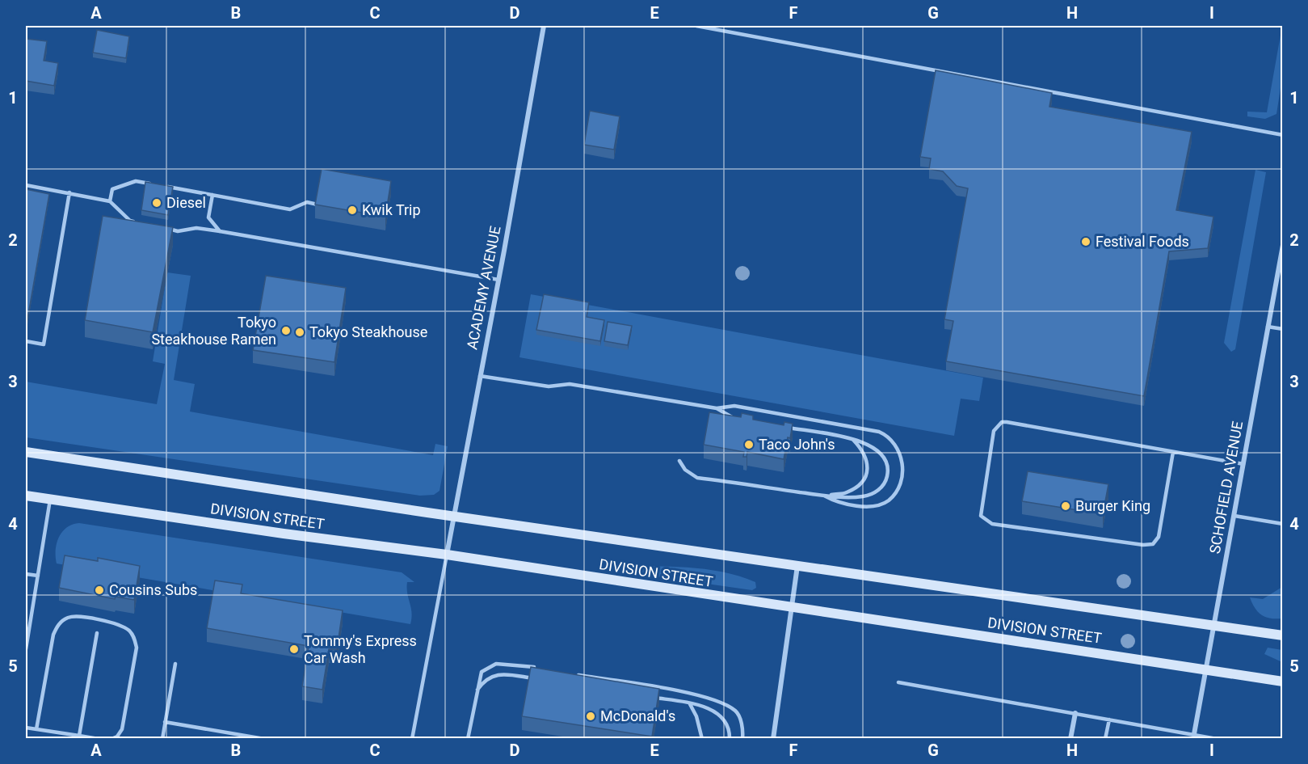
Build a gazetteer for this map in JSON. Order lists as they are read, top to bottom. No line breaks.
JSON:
{"streets":{"main road":["DIVISION STREET"],"street":["ACADEMY AVENUE","SCHOFIELD AVENUE"]},"crossings":[["ACADEMY AVENUE","DIVISION STREET"],["SCHOFIELD AVENUE","DIVISION STREET"]],"places":["Diesel","Kwik Trip","Festival Foods","Tokyo Steakhouse Ramen","Tokyo Steakhouse","Taco John's","Burger King","Cousins Subs","Tommy's Express Car Wash","McDonald's"],"grid":{"columns":["A","B","C","D","E","F","G","H","I"],"rows":["1","2","3","4","5"]}}
